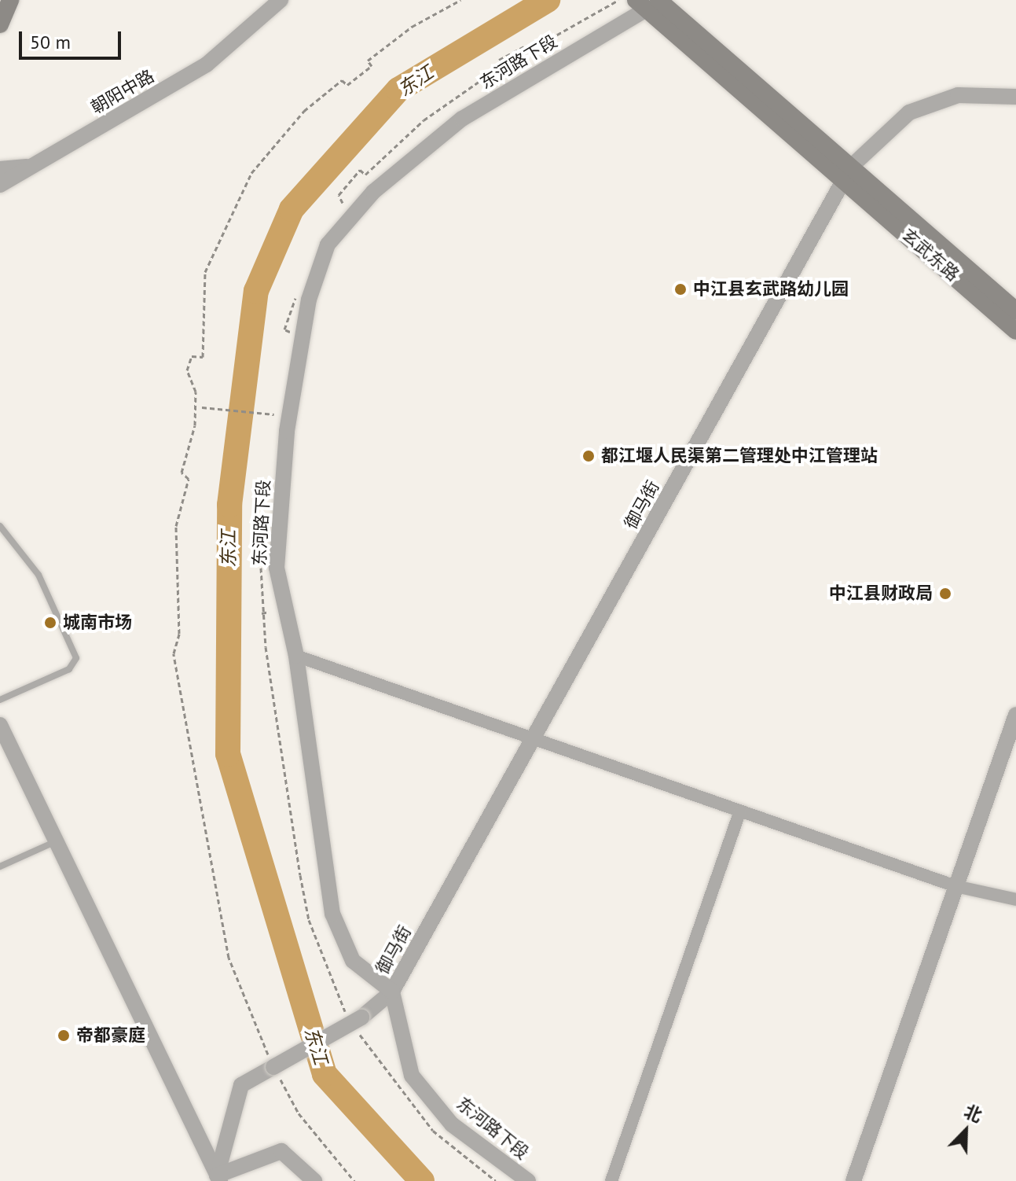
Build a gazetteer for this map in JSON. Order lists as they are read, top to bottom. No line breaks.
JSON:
{"streets":{"main road":["玄武东路"],"street":["东河路下段","朝阳中路","御马街"]},"crossings":[["东河路下段","御马街"],["玄武东路","御马街"]],"water":["东江"],"places":["中江县玄武路幼儿园","都江堰人民渠第二管理处中江管理站","中江县财政局","城南市场","帝都豪庭"],"scale_bar":"50 m","north":"top right"}
